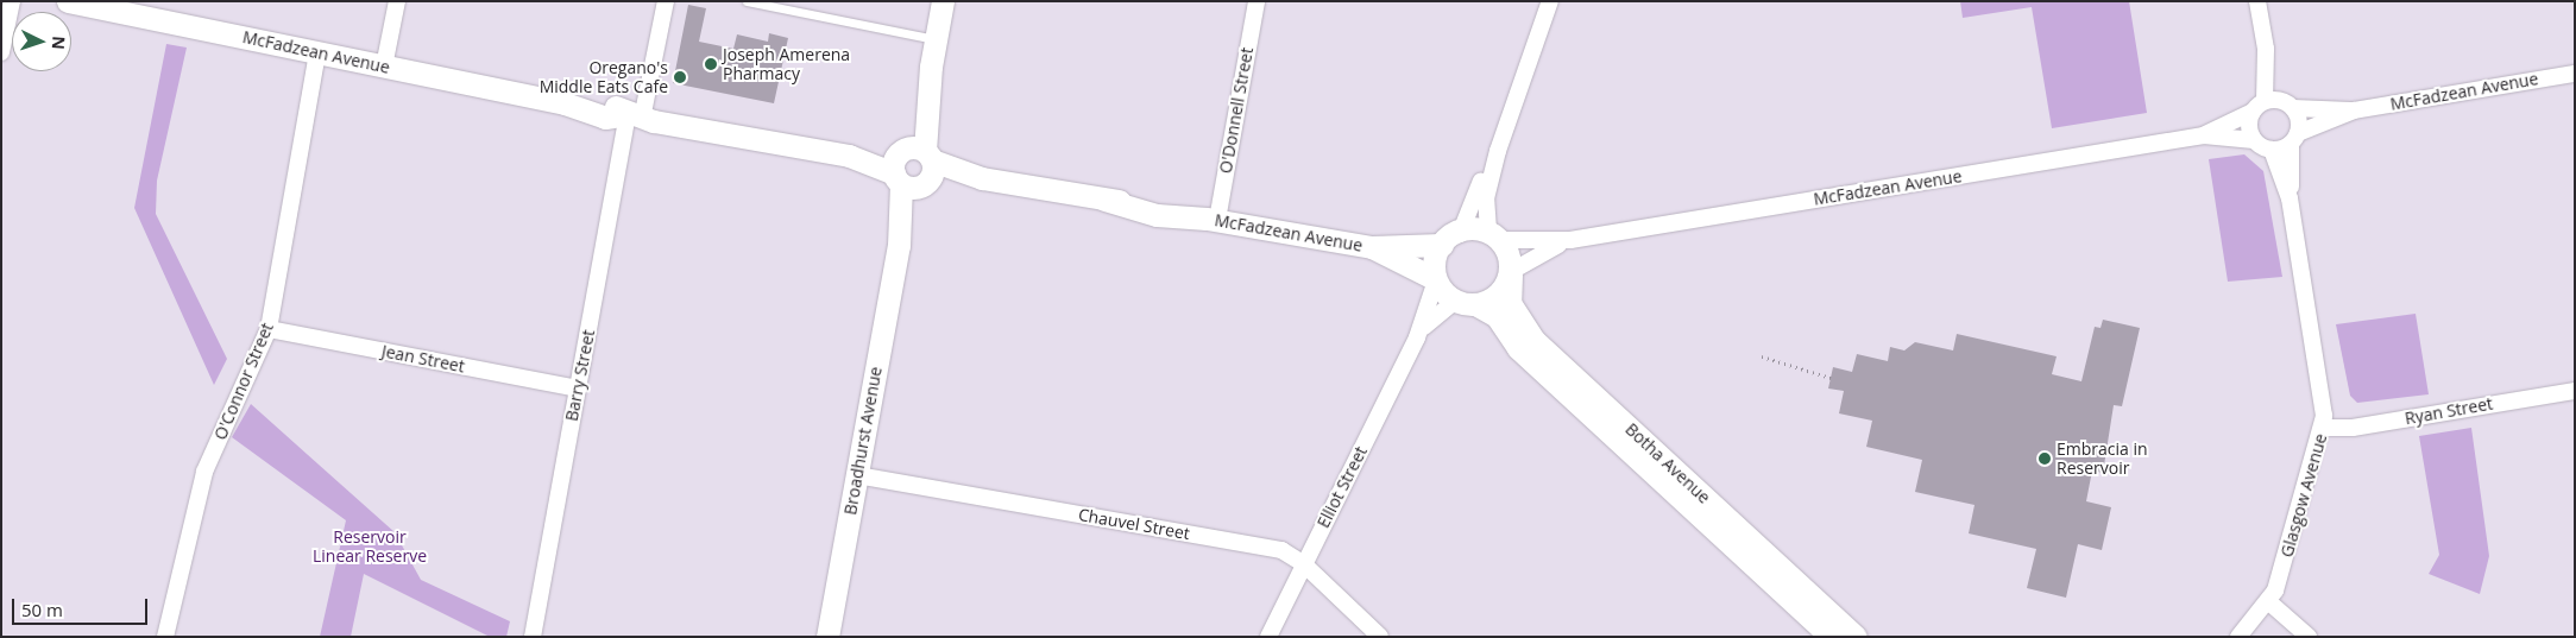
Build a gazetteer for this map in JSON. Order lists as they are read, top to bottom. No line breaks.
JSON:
{"streets":{"street":["McFadzean Avenue","O'Donnell Street","Jean Street","Barry Street","O'Connor Street","Ryan Street","Broadhurst Avenue","Botha Avenue","Elliot Street","Glasgow Avenue","Chauvel Street"]},"crossings":[["McFadzean Avenue","O'Donnell Street"],["McFadzean Avenue","Barry Street"],["McFadzean Avenue","O'Connor Street"],["McFadzean Avenue","Broadhurst Avenue"],["McFadzean Avenue","Botha Avenue"],["McFadzean Avenue","Elliot Street"],["McFadzean Avenue","Glasgow Avenue"],["Jean Street","Barry Street"],["Jean Street","O'Connor Street"],["Ryan Street","Glasgow Avenue"],["Broadhurst Avenue","Chauvel Street"],["Botha Avenue","Elliot Street"],["Elliot Street","Chauvel Street"]],"parks":["Reservoir Linear Reserve"],"places":["Joseph Amerena Pharmacy","Oregano's Middle Eats Cafe","Embracia in Reservoir"],"scale_bar":"50 m","north":"right"}
